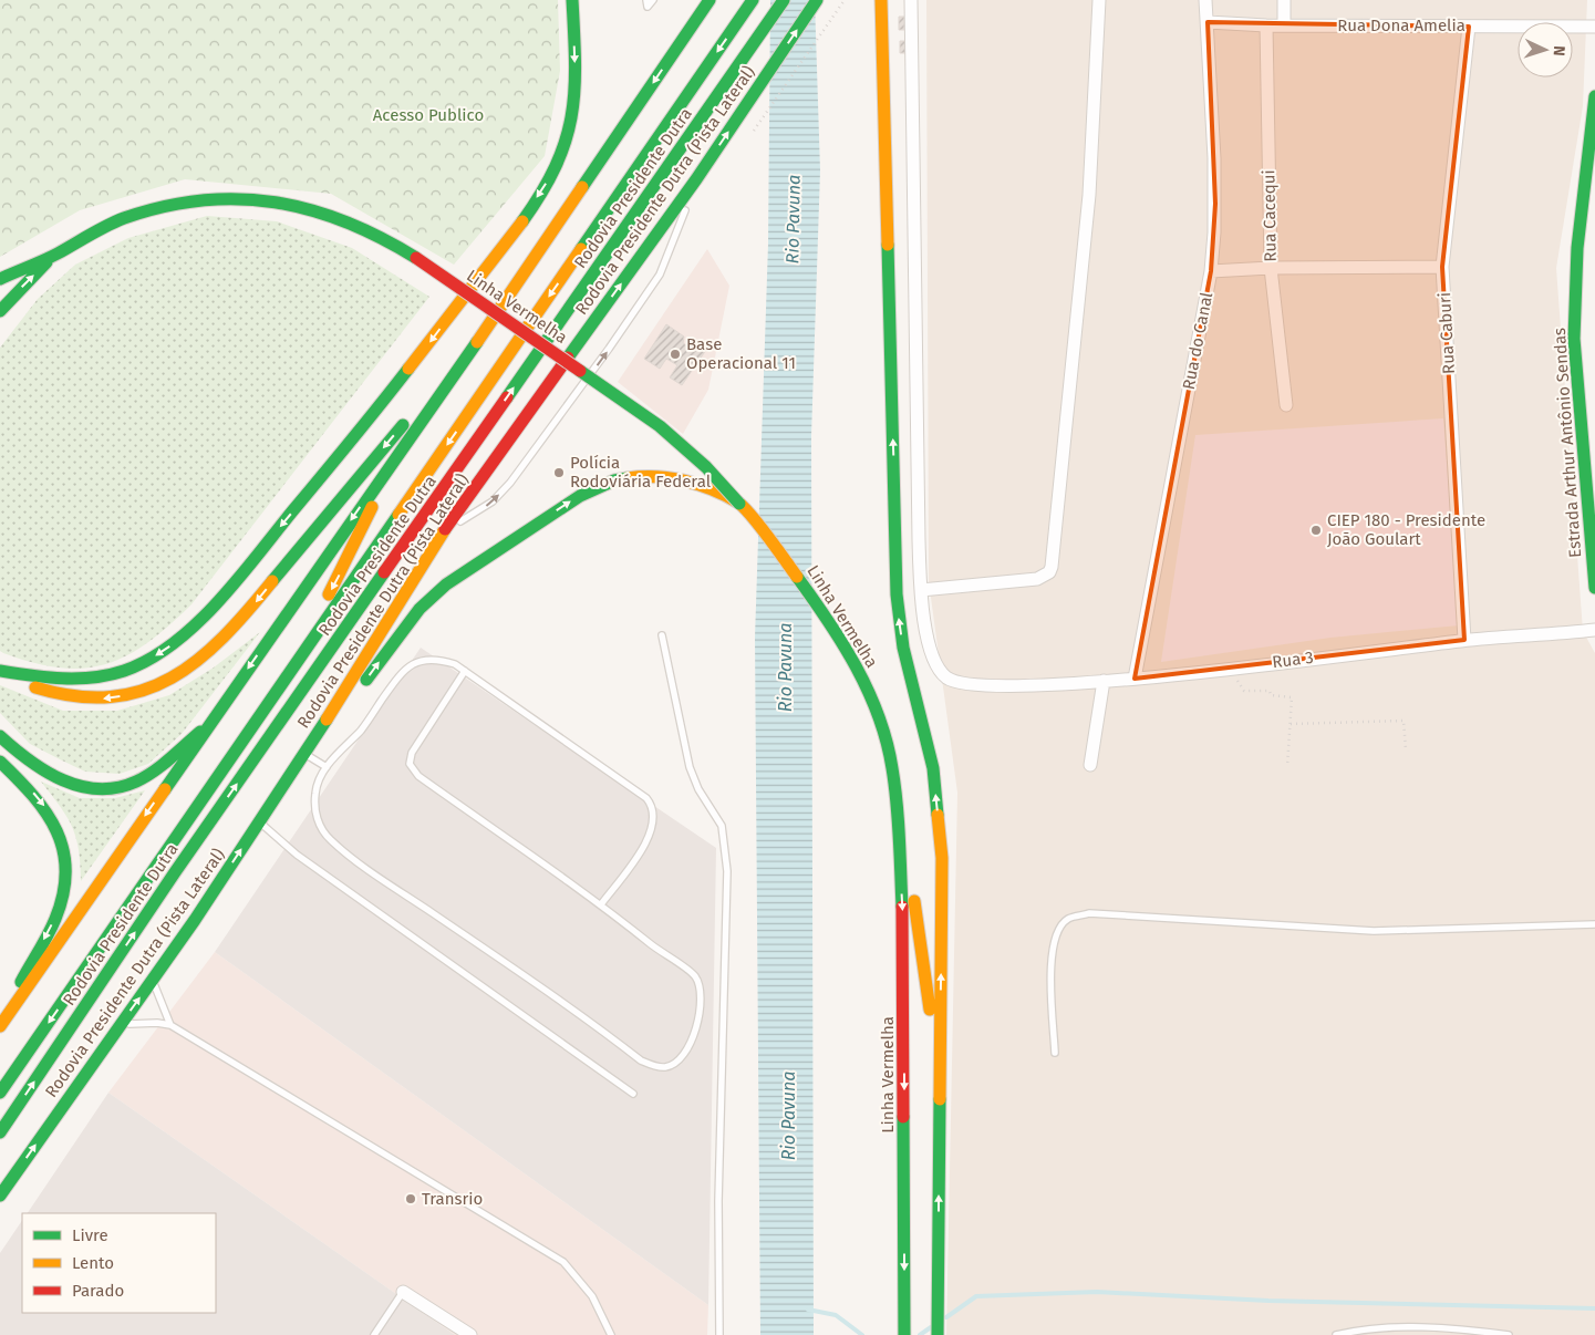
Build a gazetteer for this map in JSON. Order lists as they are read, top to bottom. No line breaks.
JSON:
{"streets":{"main road":["Rodovia Presidente Dutra","Rodovia Presidente Dutra (Pista Lateral)","Linha Vermelha","Estrada Arthur Antônio Sendas"],"street":["Rua Dona Amelia","Rua Cacequi","Rua Caburi","Rua do Canal","Rua 3"]},"crossings":[["Rua Dona Amelia","Rua Cacequi"],["Rua Dona Amelia","Rua Caburi"],["Rua Dona Amelia","Rua do Canal"],["Rua Caburi","Rua 3"],["Rua do Canal","Rua 3"]],"water":["Rio Pavuna"],"parks":["Acesso Publico"],"places":["Base Operacional 11","Polícia Rodoviária Federal","CIEP 180 - Presidente João Goulart","Transrio"],"legend":["Livre","Lento","Parado"],"north":"right"}
